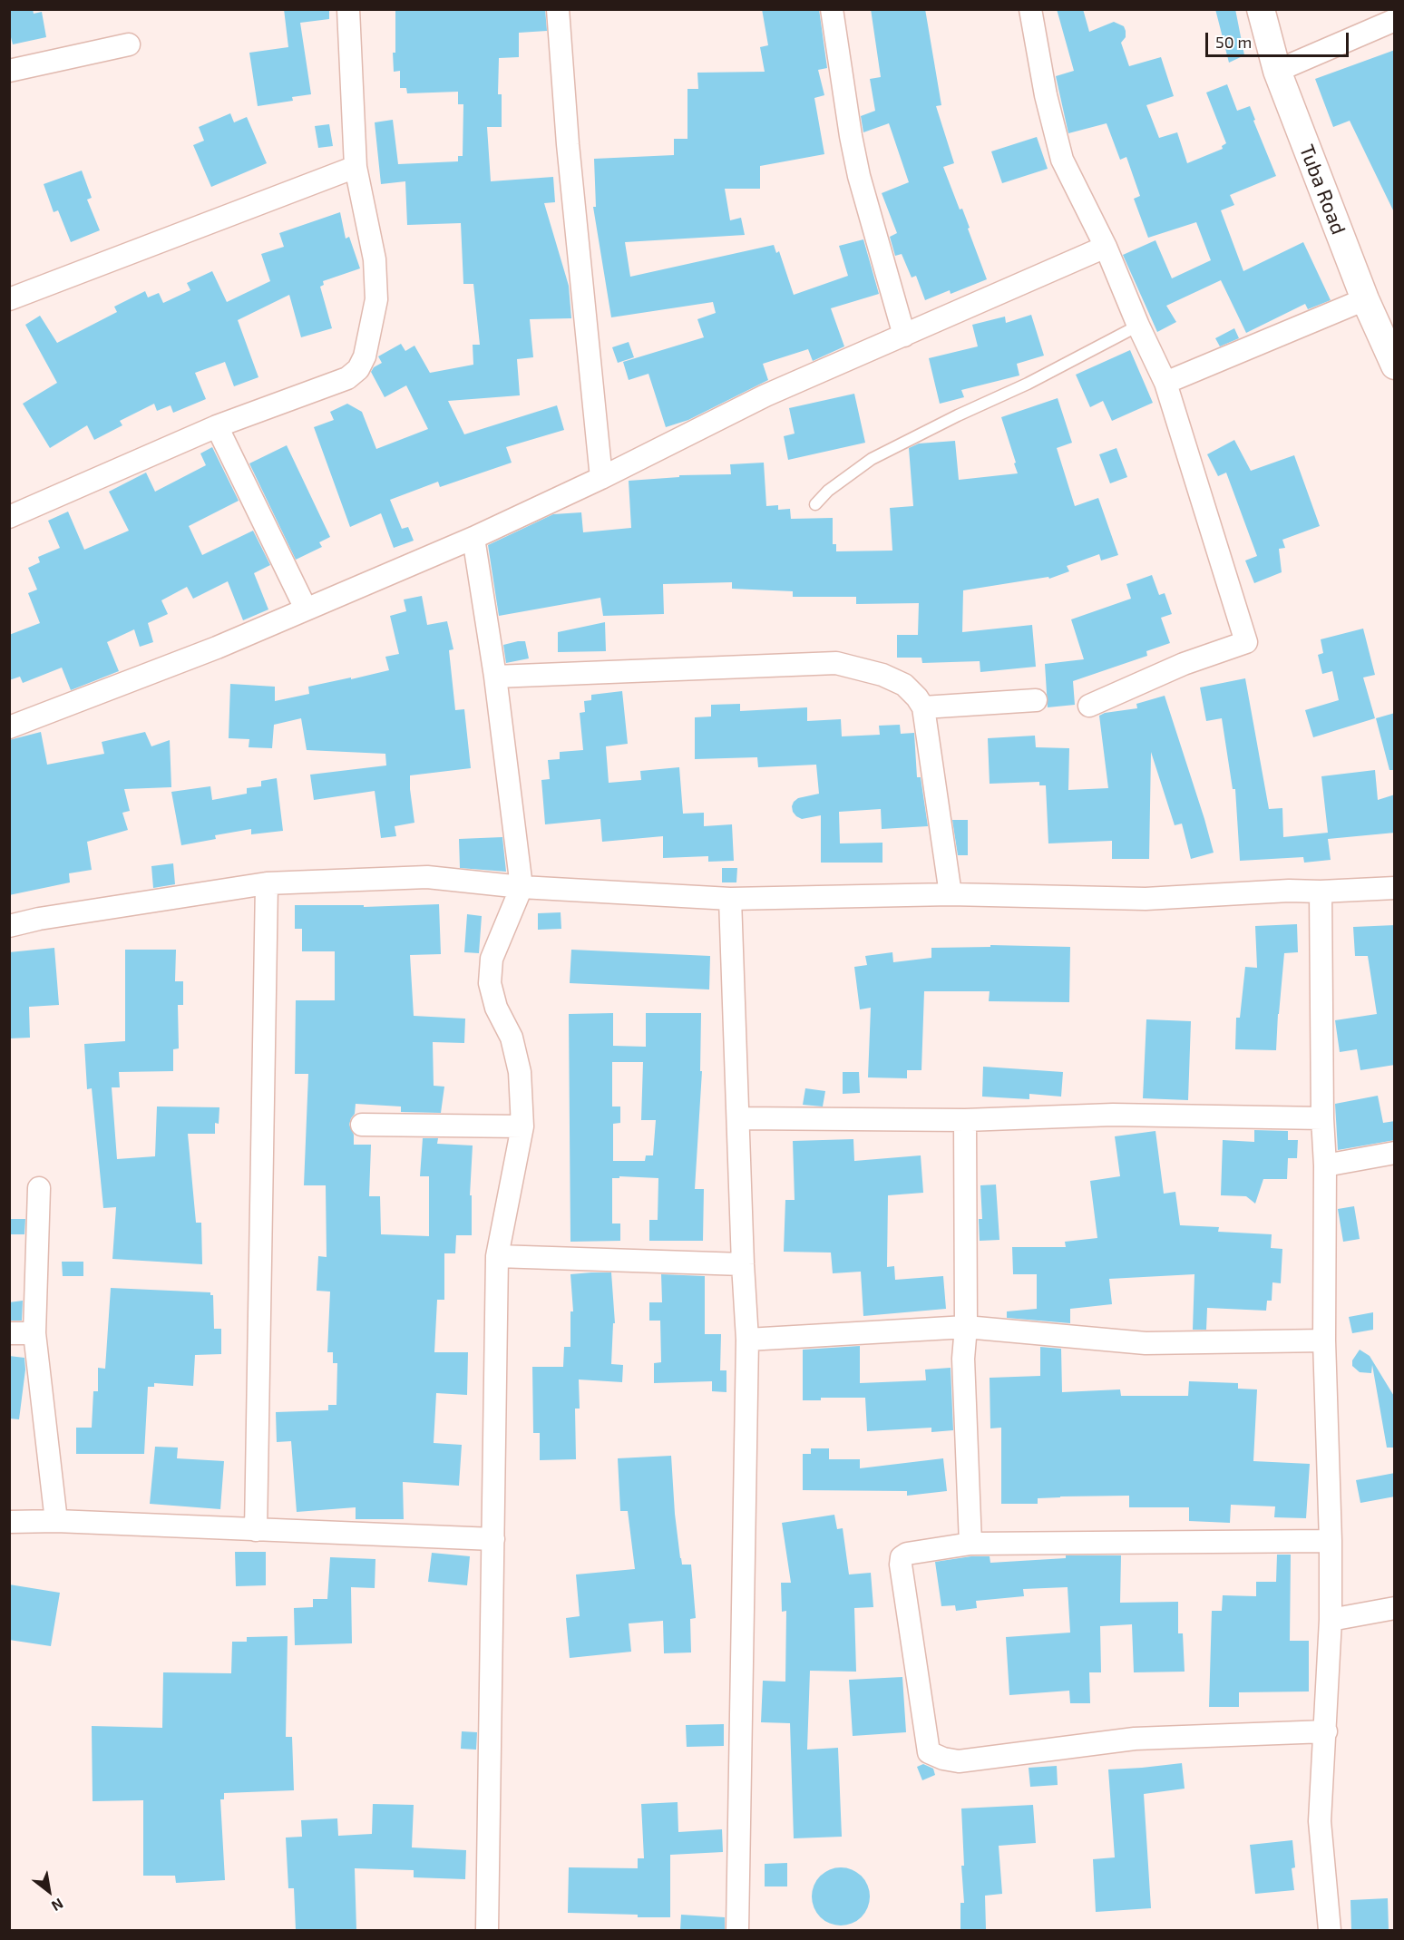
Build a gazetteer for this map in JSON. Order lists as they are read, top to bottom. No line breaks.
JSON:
{"streets":{"street":["Tuba Road"]},"scale_bar":"50 m","north":"bottom right"}
